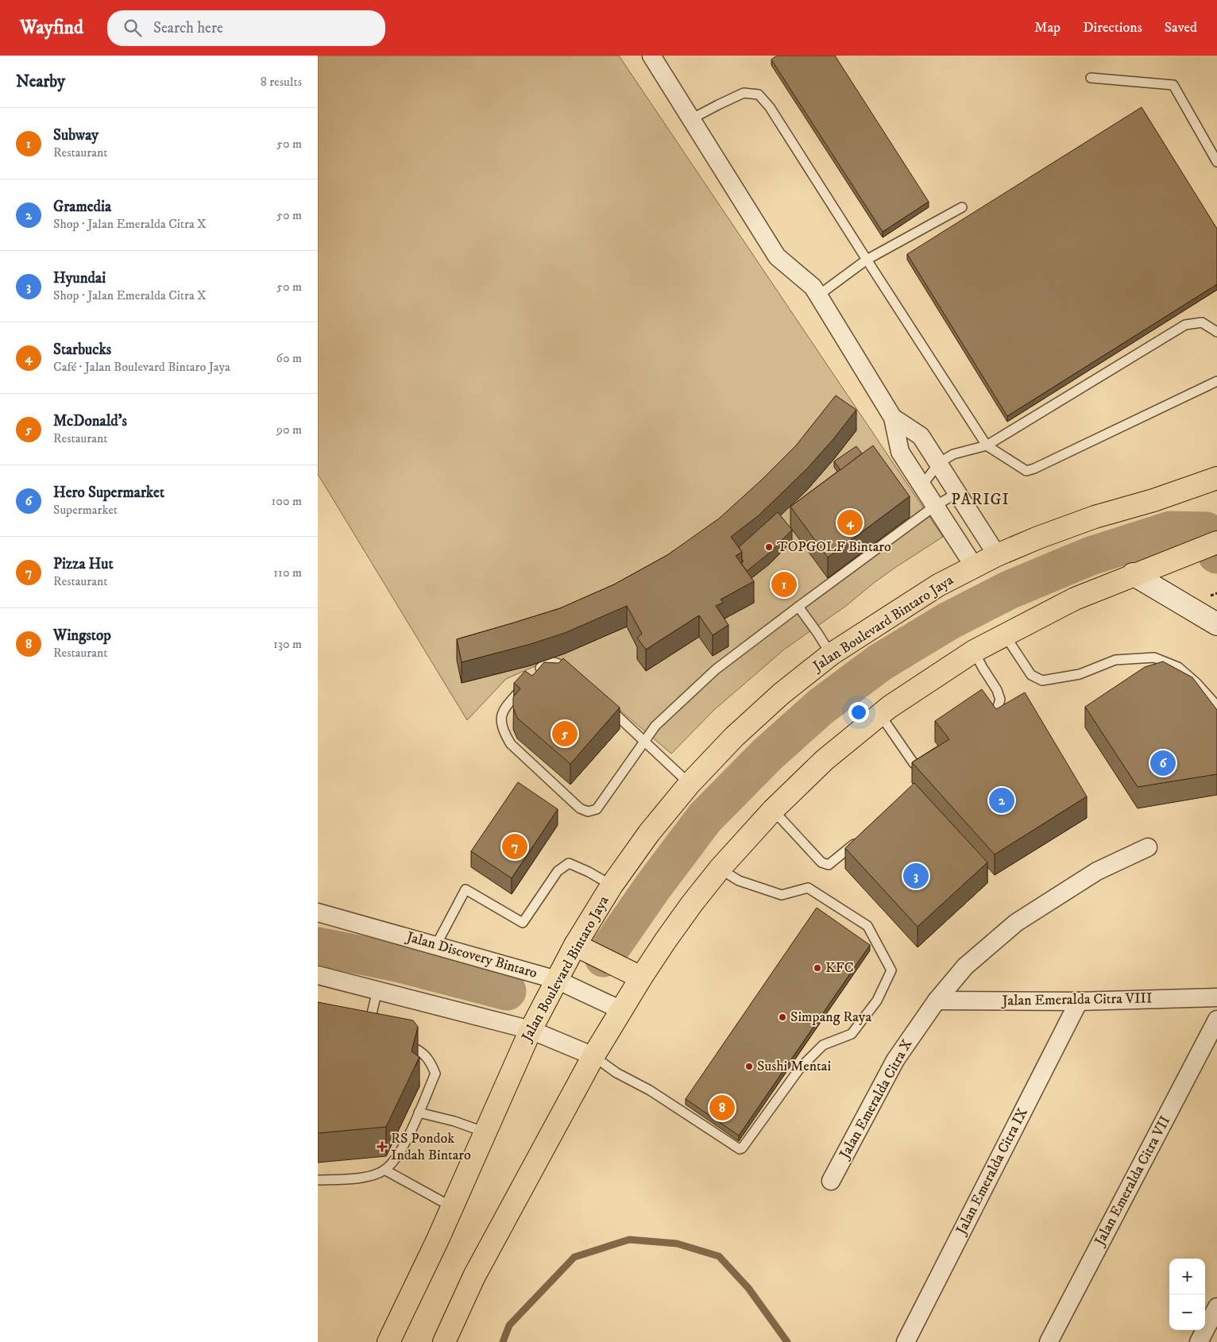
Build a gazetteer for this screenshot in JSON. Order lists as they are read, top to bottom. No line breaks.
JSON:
{"streets":{"main road":["Jalan Boulevard Bintaro Jaya"],"street":["Jalan Discovery Bintaro","Jalan Emeralda Citra VIII","Jalan Emeralda Citra X","Jalan Emeralda Citra IX","Jalan Emeralda Citra VII"]},"crossings":[["Jalan Boulevard Bintaro Jaya","Jalan Discovery Bintaro"],["Jalan Emeralda Citra VIII","Jalan Emeralda Citra X"],["Jalan Emeralda Citra VIII","Jalan Emeralda Citra IX"]],"districts":["PARIGI"],"places":{"other":["TOPGOLF Bintaro","KFC","Simpang Raya","Sushi Mentai"],"health":["RS Pondok Indah Bintaro"]},"page":{"header":"Wayfind","search":"Search here","nav":["Map","Directions","Saved"],"heading":["Nearby","8 results"],"list":[{"mark":"1","name":"Subway","note":"Restaurant","value":"50 m"},{"mark":"2","name":"Gramedia","note":"Shop · Jalan Emeralda Citra X","value":"50 m"},{"mark":"3","name":"Hyundai","note":"Shop · Jalan Emeralda Citra X","value":"50 m"},{"mark":"4","name":"Starbucks","note":"Café · Jalan Boulevard Bintaro Jaya","value":"60 m"},{"mark":"5","name":"McDonald's","note":"Restaurant","value":"90 m"},{"mark":"6","name":"Hero Supermarket","note":"Supermarket","value":"100 m"},{"mark":"7","name":"Pizza Hut","note":"Restaurant","value":"110 m"},{"mark":"8","name":"Wingstop","note":"Restaurant","value":"130 m"}],"pins":["4","1","5","6","2","7","3","8"],"map_buttons":["+","−"]}}
